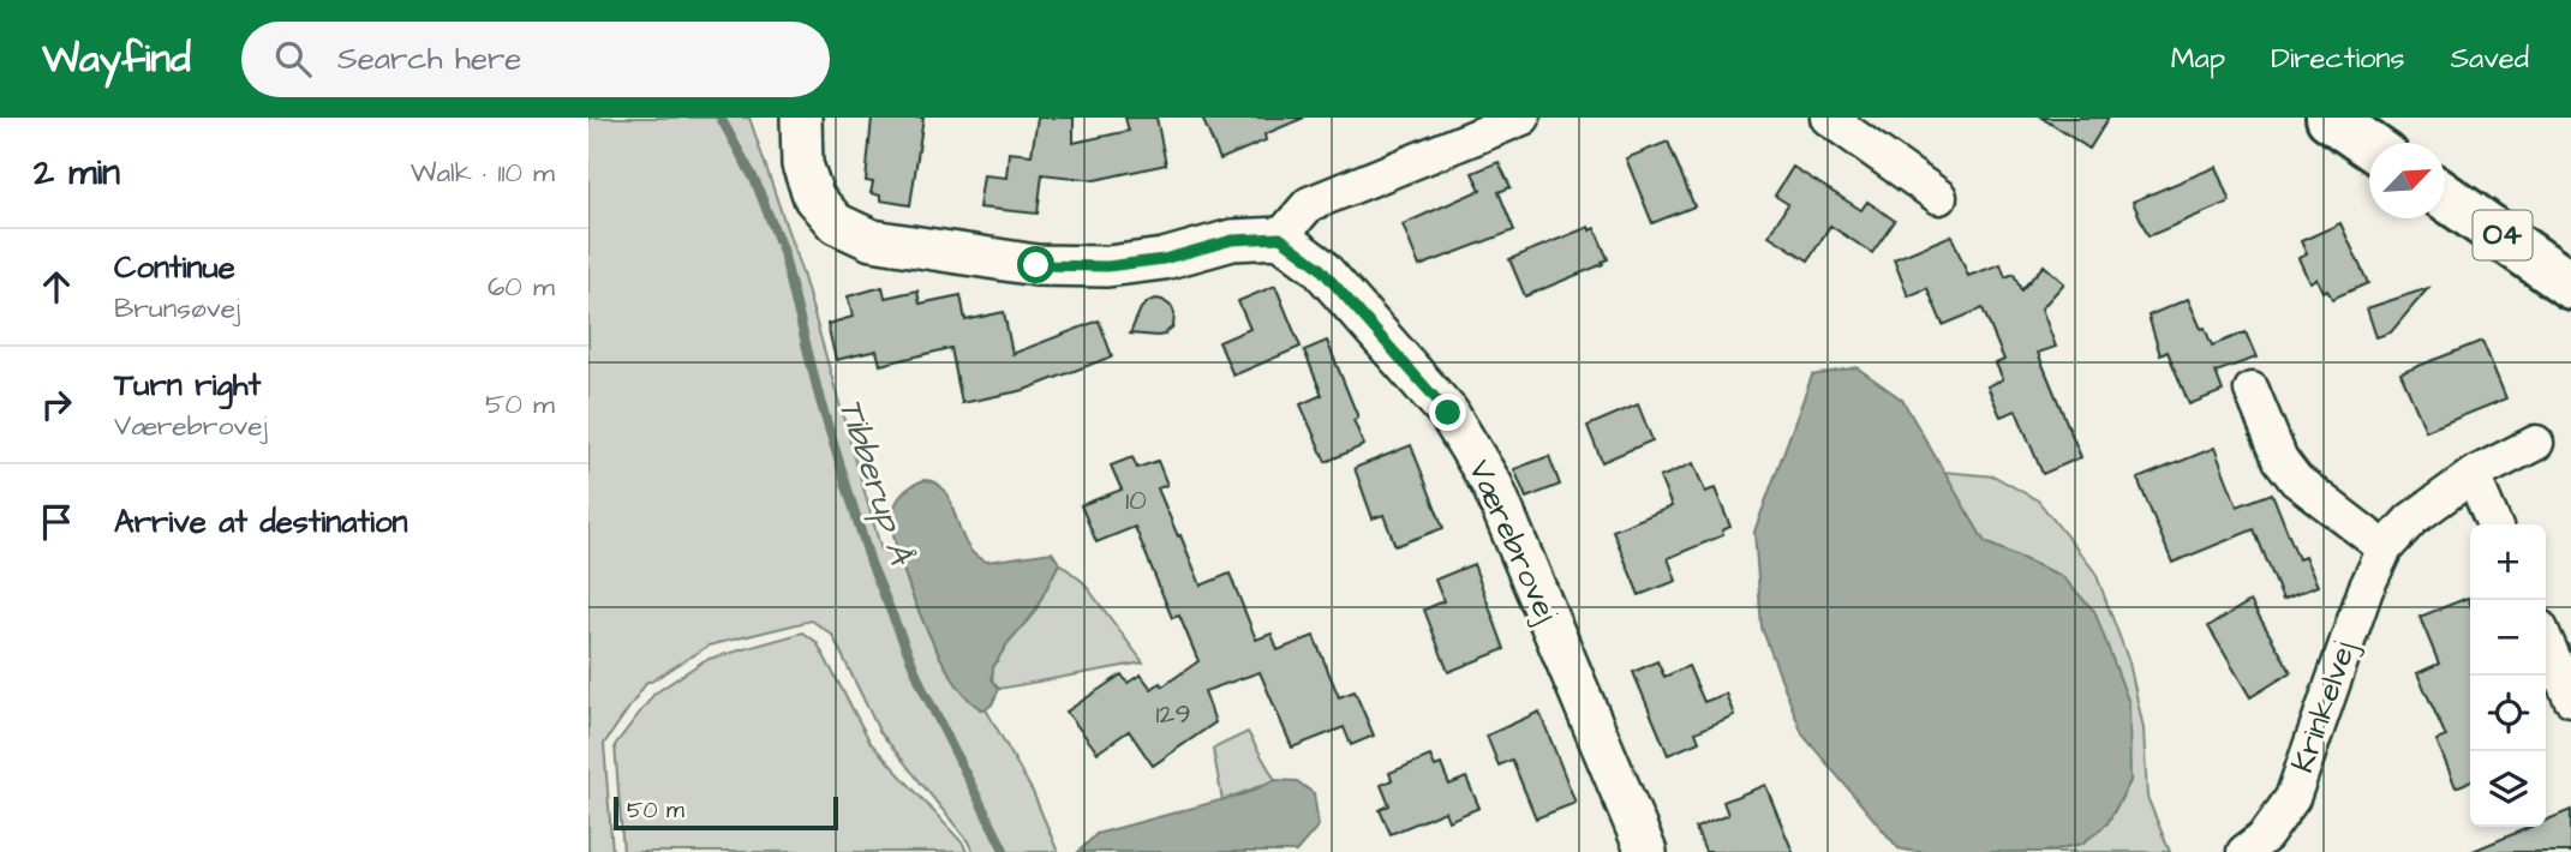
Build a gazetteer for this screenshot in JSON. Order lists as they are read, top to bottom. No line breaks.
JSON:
{"streets":{"main road":["O4"],"street":["Værebrovej","Krinkelvej"]},"water":["Tibberup Å"],"house_numbers":["10","129"],"scale_bar":"50 m","north":"top right","page":{"header":"Wayfind","search":"Search here","nav":["Map","Directions","Saved"],"heading":["2 min","Walk · 110 m"],"list":[["Continue","Brunsøvej","60 m"],["Turn right","Værebrovej","50 m"],"Arrive at destination"],"map_buttons":["+","−"],"scale":"50 m"}}
